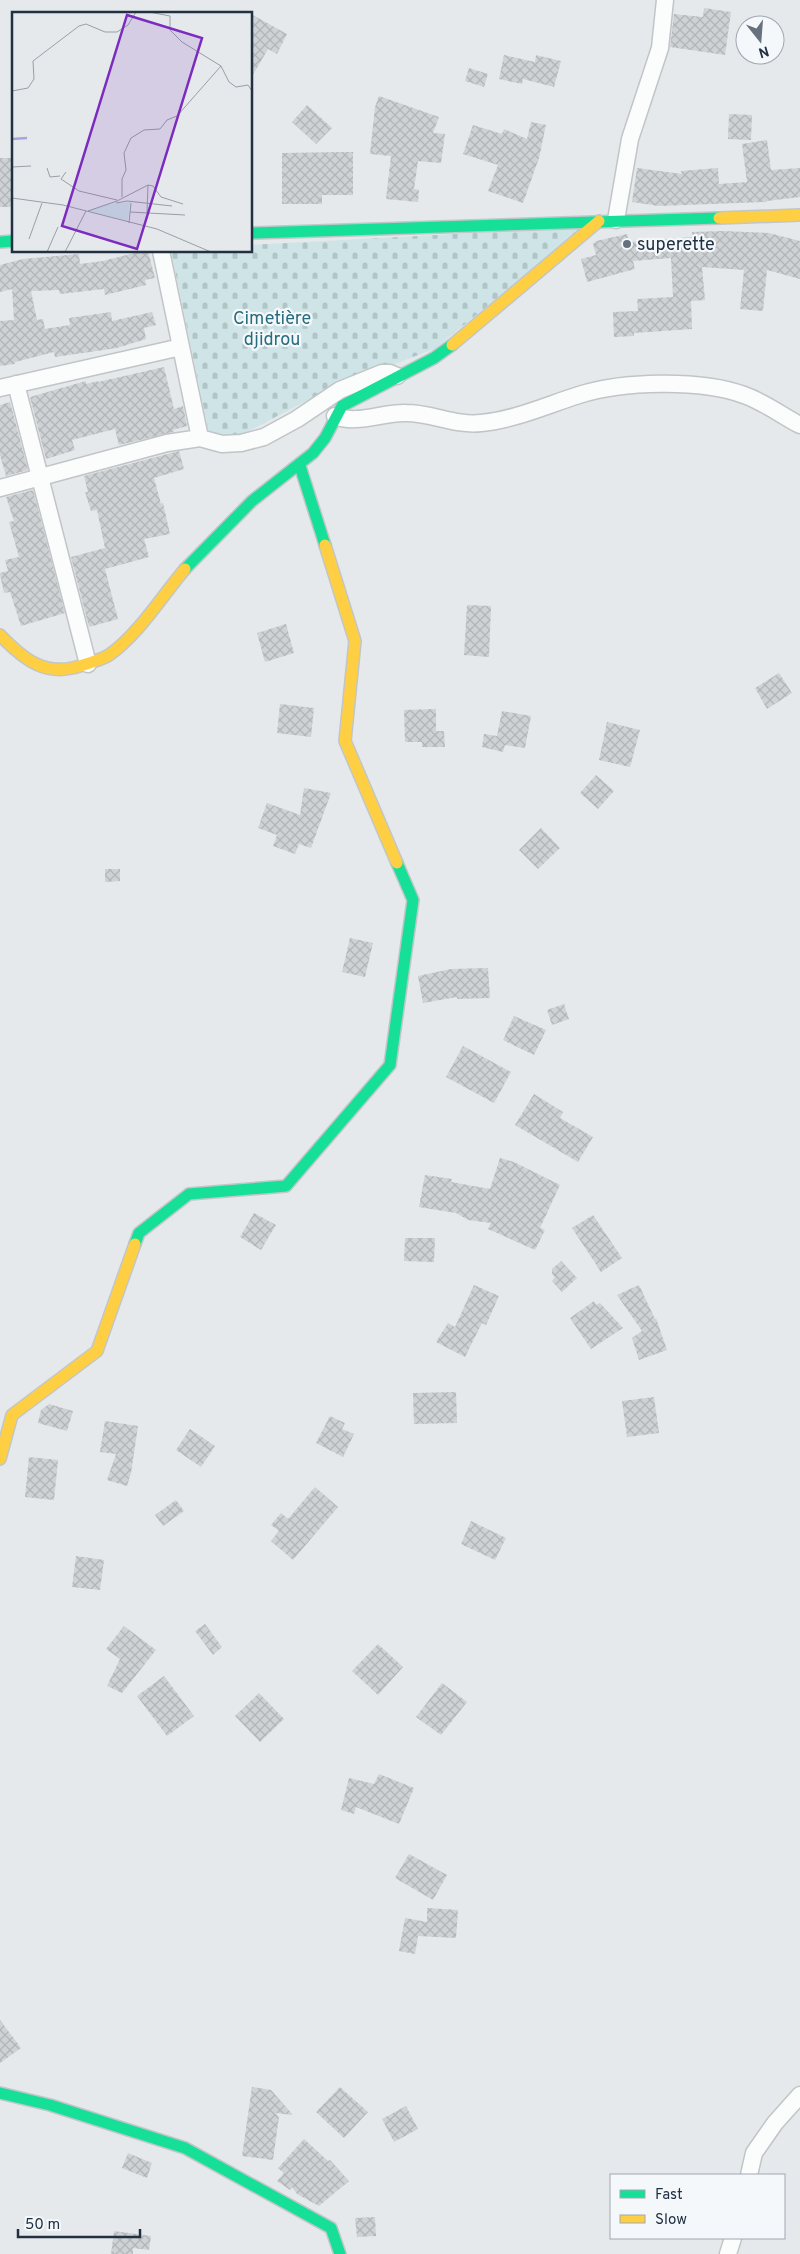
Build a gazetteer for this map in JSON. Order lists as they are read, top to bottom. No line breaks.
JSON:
{"parks":["Cimetière djidrou"],"places":["superette"],"legend":["Fast","Slow"],"scale_bar":"50 m","north":"bottom"}
